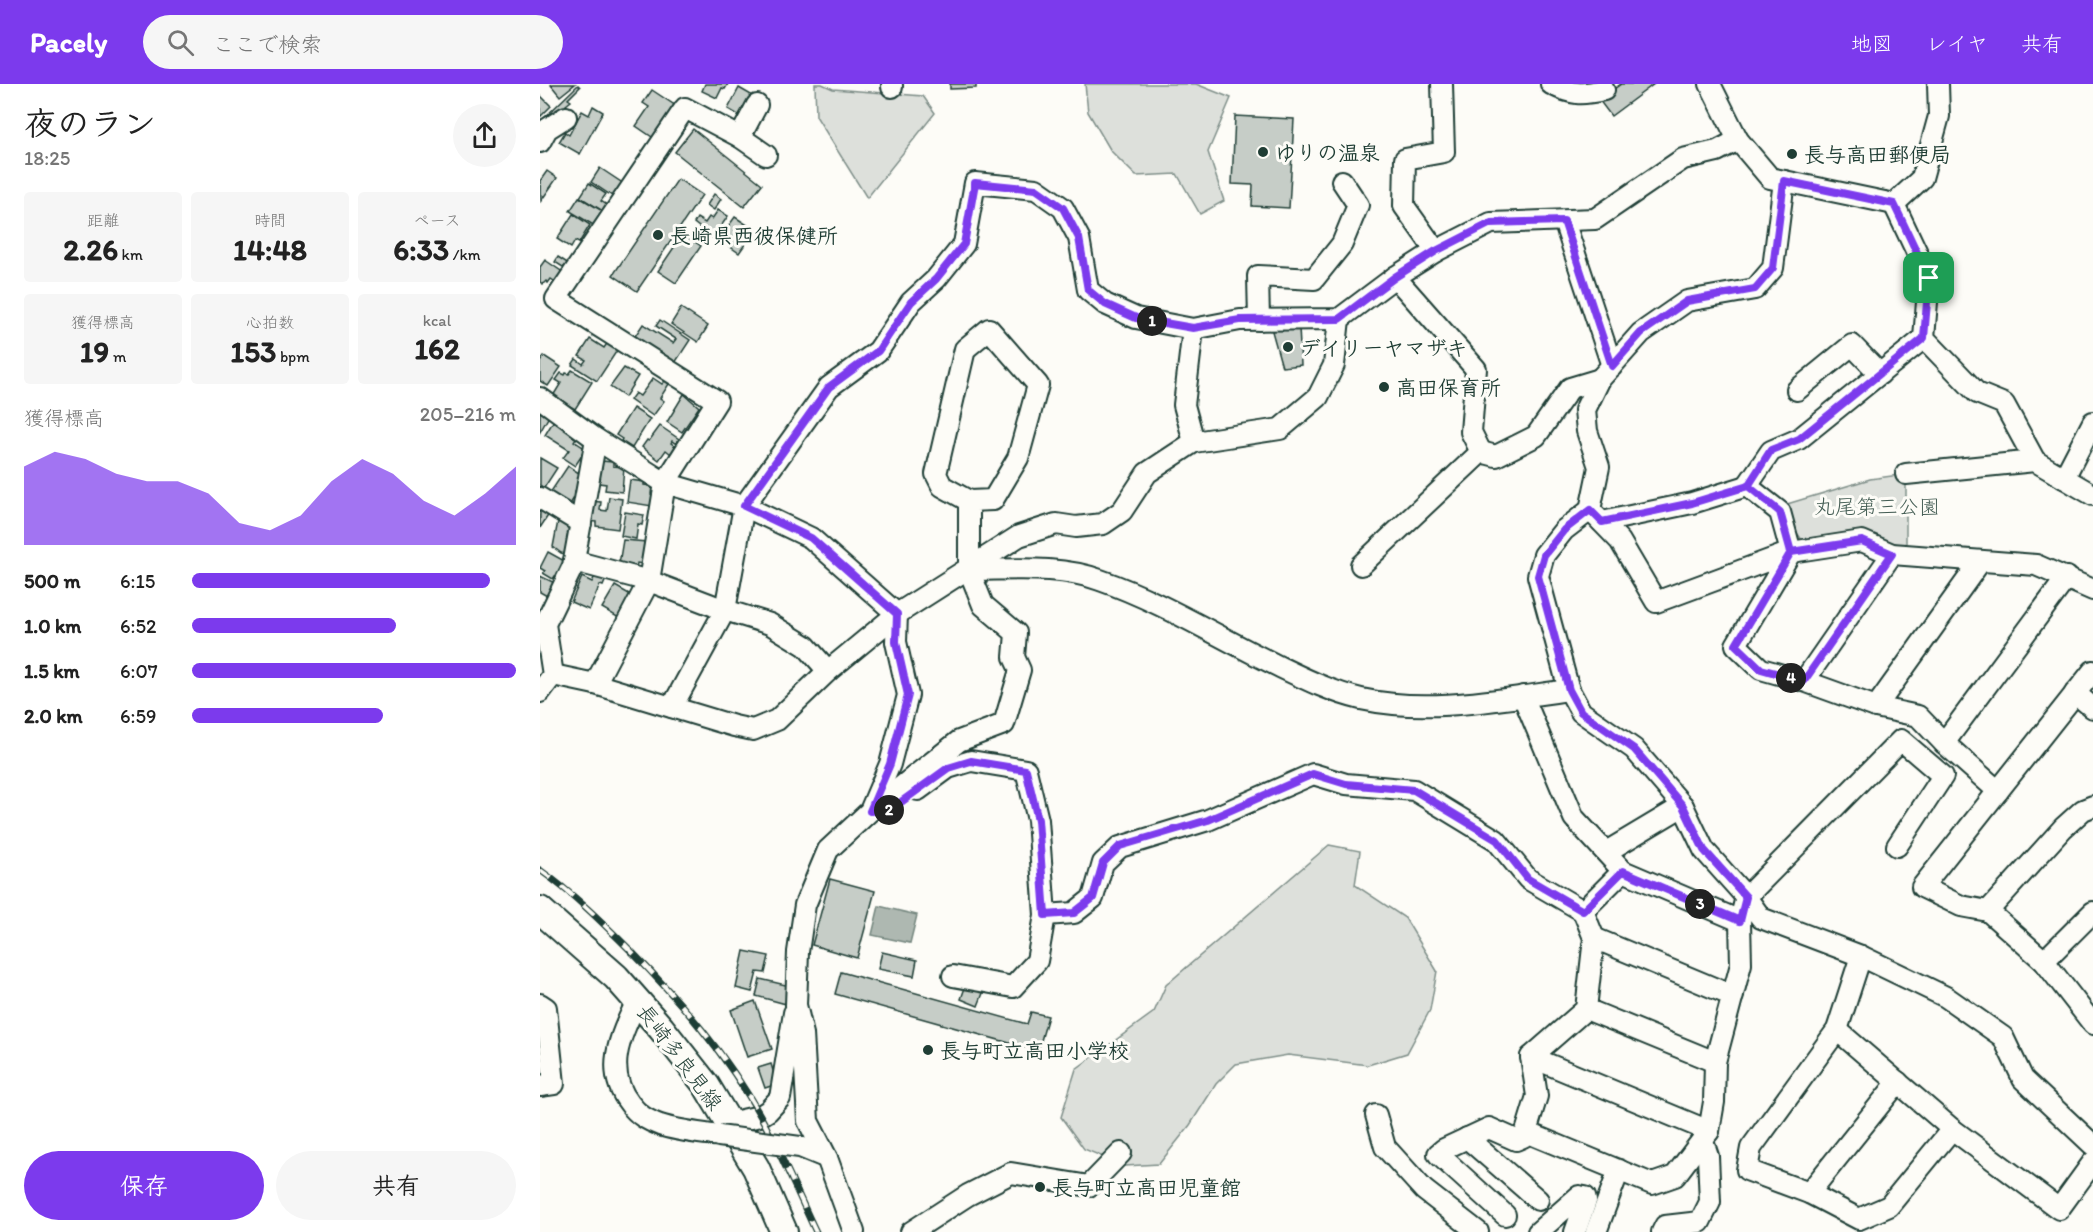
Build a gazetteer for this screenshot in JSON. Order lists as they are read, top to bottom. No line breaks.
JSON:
{"streets":{"main road":["長崎多良見線"]},"parks":["丸尾第三公園"],"places":["ゆりの温泉","長与高田郵便局","長崎県西彼保健所","デイリーヤマザキ","高田保育所","長与町立高田小学校","長与町立高田児童館"],"page":{"header":"Pacely","search":"ここで検索","nav":["地図","レイヤ","共有"],"heading":["夜のラン","18:25"],"stats":[["距離","2.26 km"],["時間","14:48"],["ペース","6:33 /km"],["獲得標高","19 m"],["心拍数","153 bpm"],["kcal","162"]],"pins":["1","4","2","3"],"chart":["獲得標高","205–216 m"],"list":[{"name":"500 m","note":"6:15"},{"name":"1.0 km","note":"6:52"},{"name":"1.5 km","note":"6:07"},{"name":"2.0 km","note":"6:59"}],"buttons":["保存","共有"]}}
